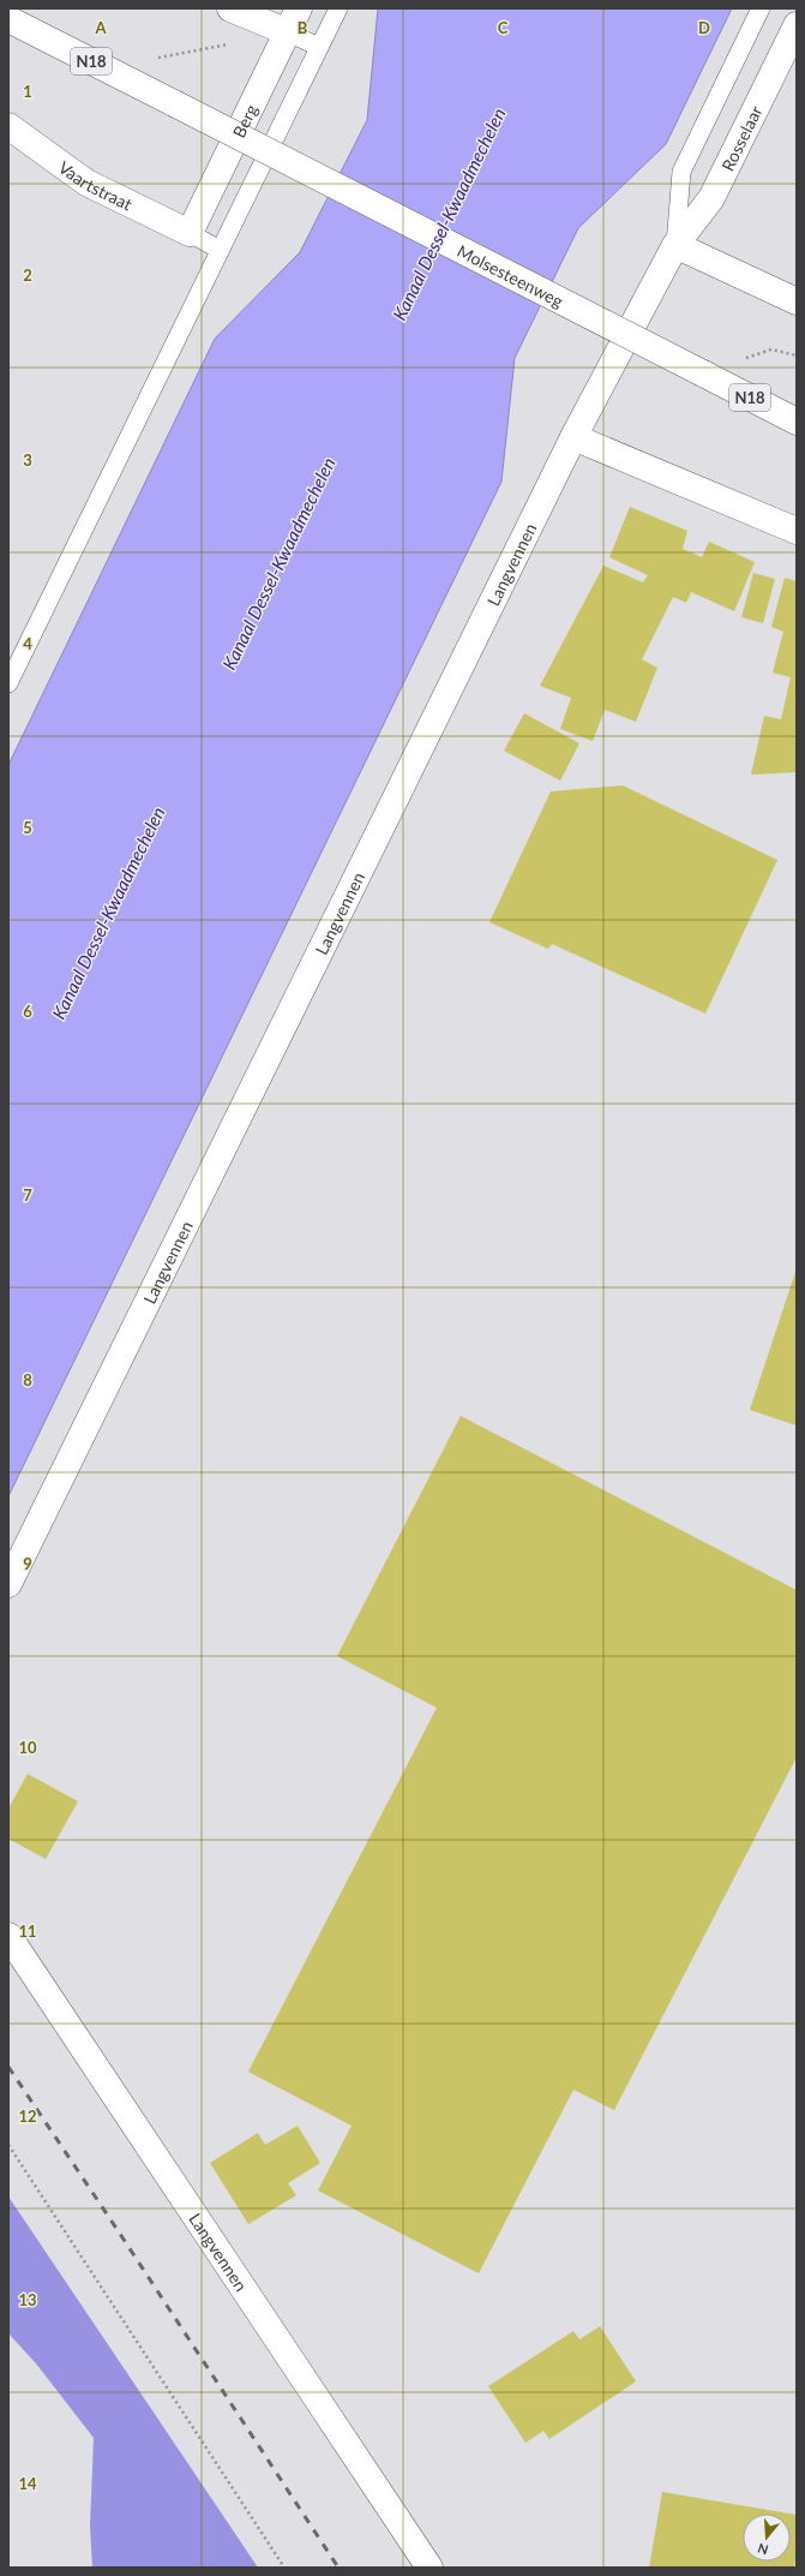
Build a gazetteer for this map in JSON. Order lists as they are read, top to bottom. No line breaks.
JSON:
{"streets":{"street":["N18","Berg","Rosselaar","Vaartstraat","Molsesteenweg","Langvennen"]},"crossings":[["N18","Molsesteenweg"],["Berg","Vaartstraat"],["Rosselaar","Langvennen"]],"water":["Kanaal Dessel-Kwaadmechelen"],"north":"bottom","grid":{"columns":["A","B","C","D"],"rows":["1","2","3","4","5","6","7","8","9","10","11","12","13","14"]}}
